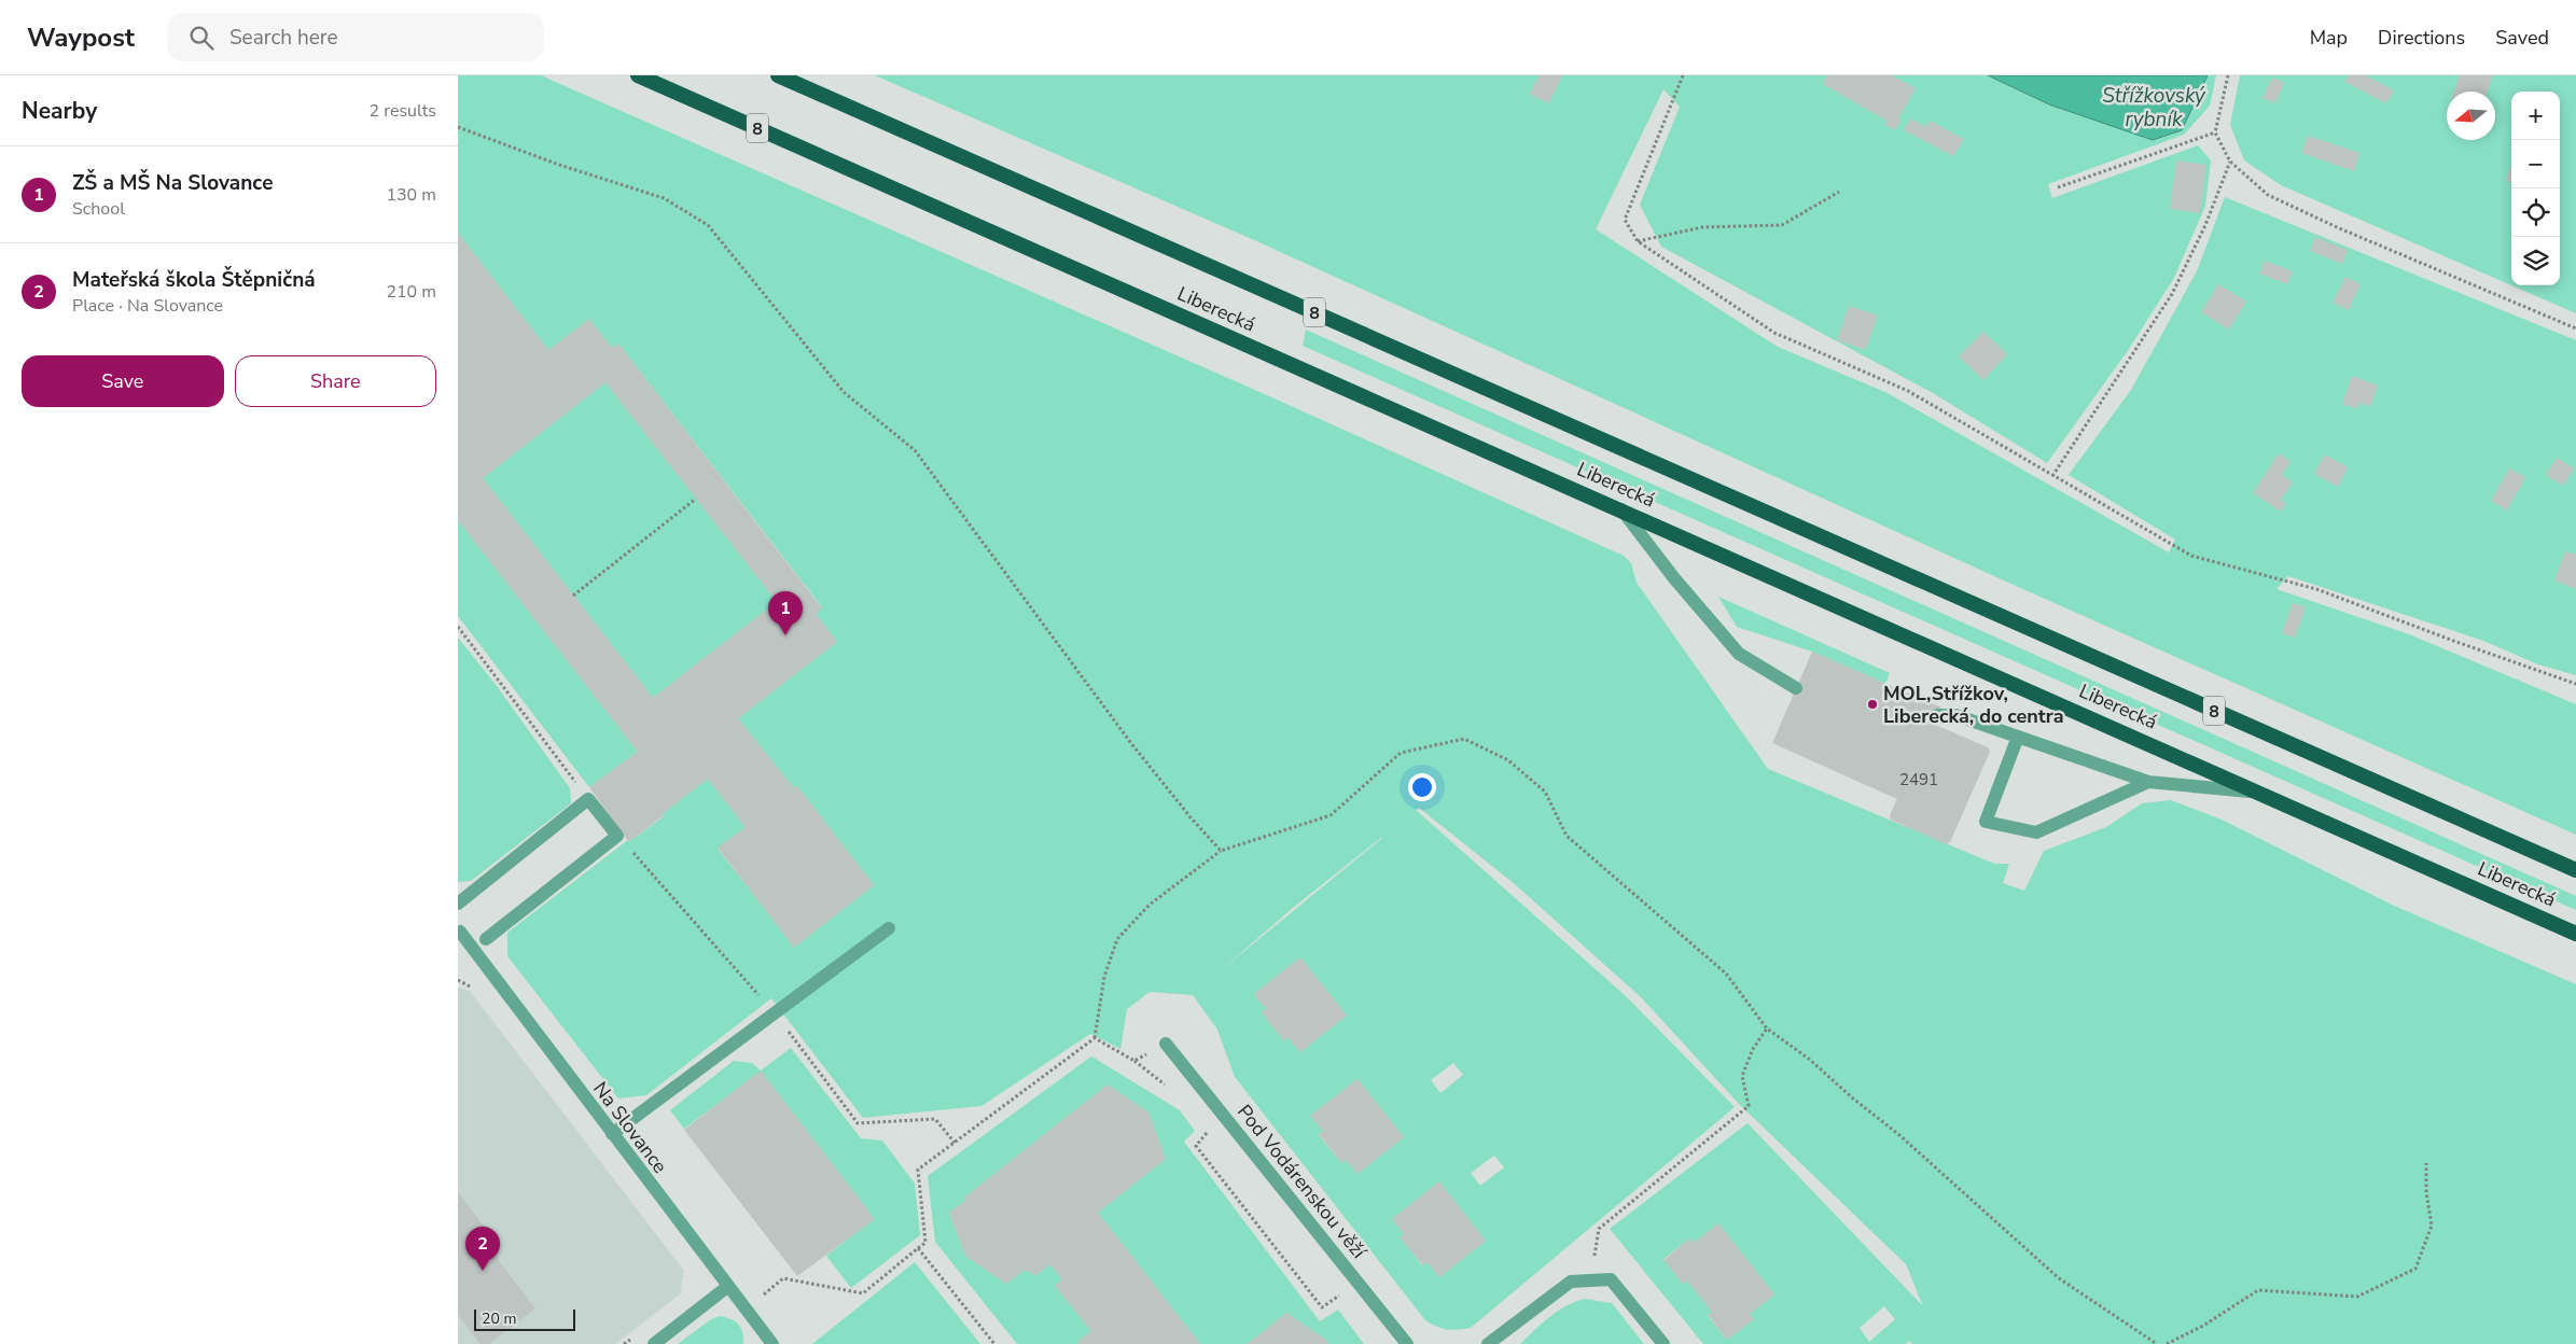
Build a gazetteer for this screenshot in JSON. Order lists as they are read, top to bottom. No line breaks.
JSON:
{"streets":{"highway":["8","Liberecká"],"street":["Na Slovance","Pod Vodárenskou věží"]},"water":["Střížkovský rybník"],"places":["MOL,Střížkov, Liberecká, do centra"],"house_numbers":["2491"],"scale_bar":"20 m","north":"left","page":{"header":"Waypost","search":"Search here","nav":["Map","Directions","Saved"],"heading":["Nearby","2 results"],"map_buttons":["+","−"],"list":[{"mark":"1","name":"ZŠ a MŠ Na Slovance","note":"School","value":"130 m"},{"mark":"2","name":"Mateřská škola Štěpničná","note":"Place · Na Slovance","value":"210 m"}],"buttons":["Save","Share"],"pins":["1","2"],"scale":"20 m"}}
